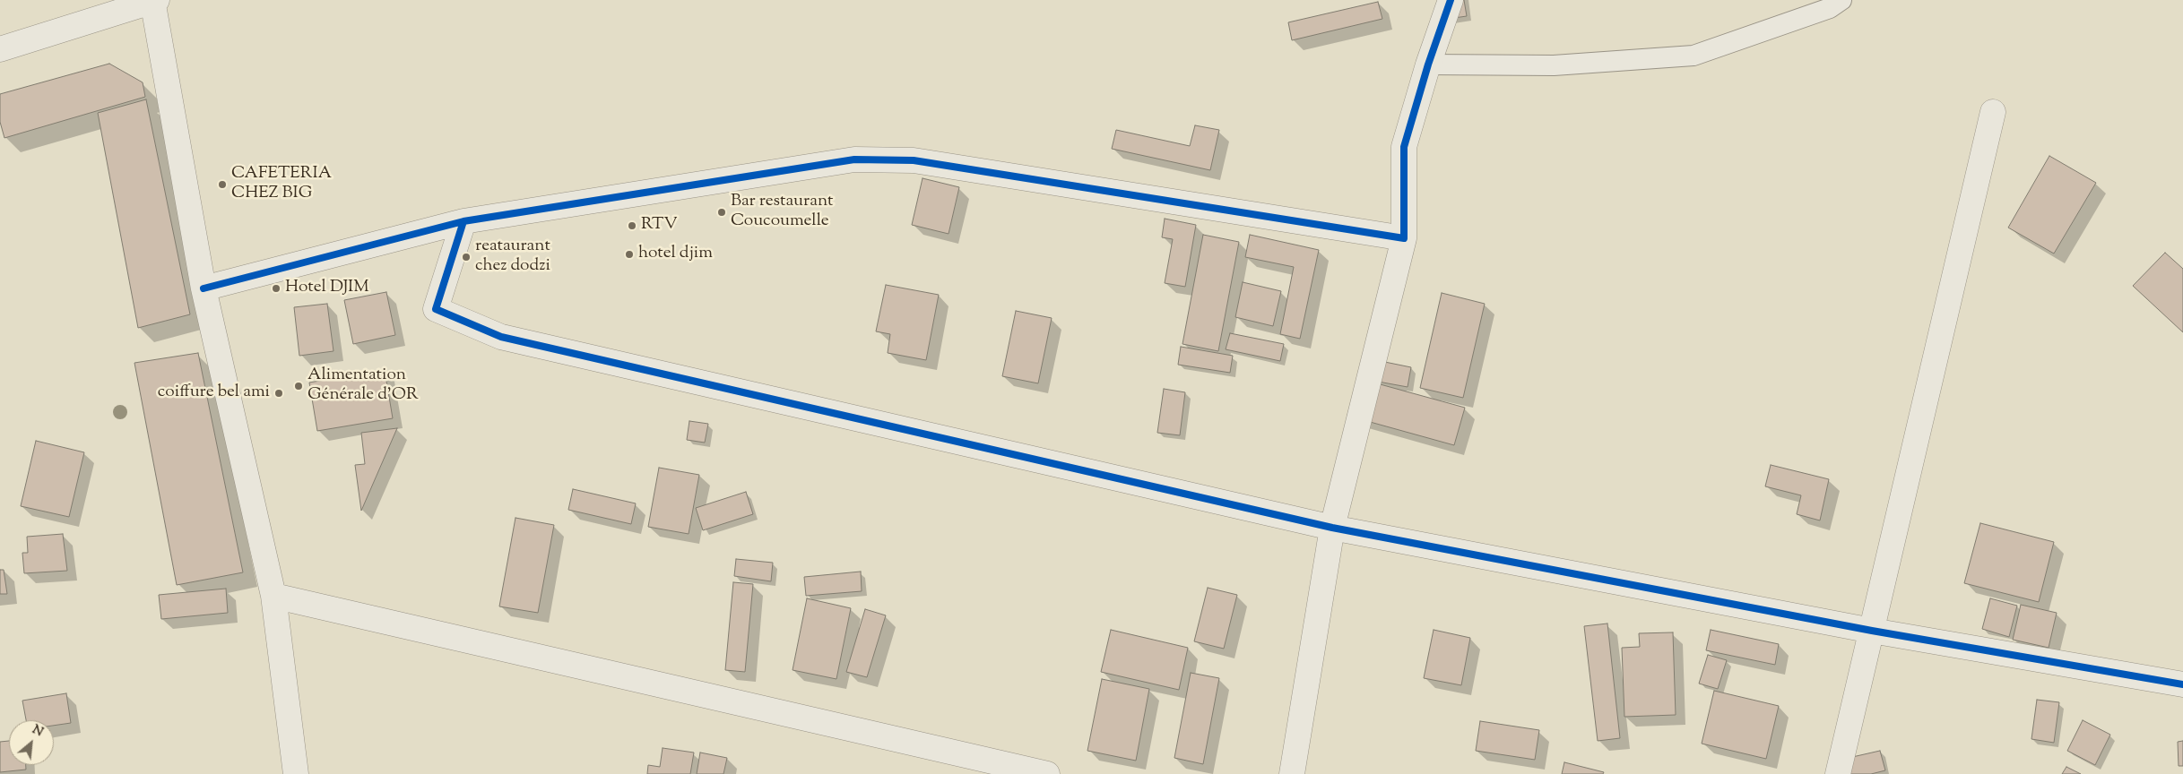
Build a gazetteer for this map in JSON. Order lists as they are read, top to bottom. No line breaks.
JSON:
{"places":["CAFETERIA CHEZ BIG","Bar restaurant Coucoumelle","RTV","hotel djim","reataurant chez dodzi","Hotel DJIM","Alimentation Générale d'OR","coiffure bel ami"],"north":"top right"}
